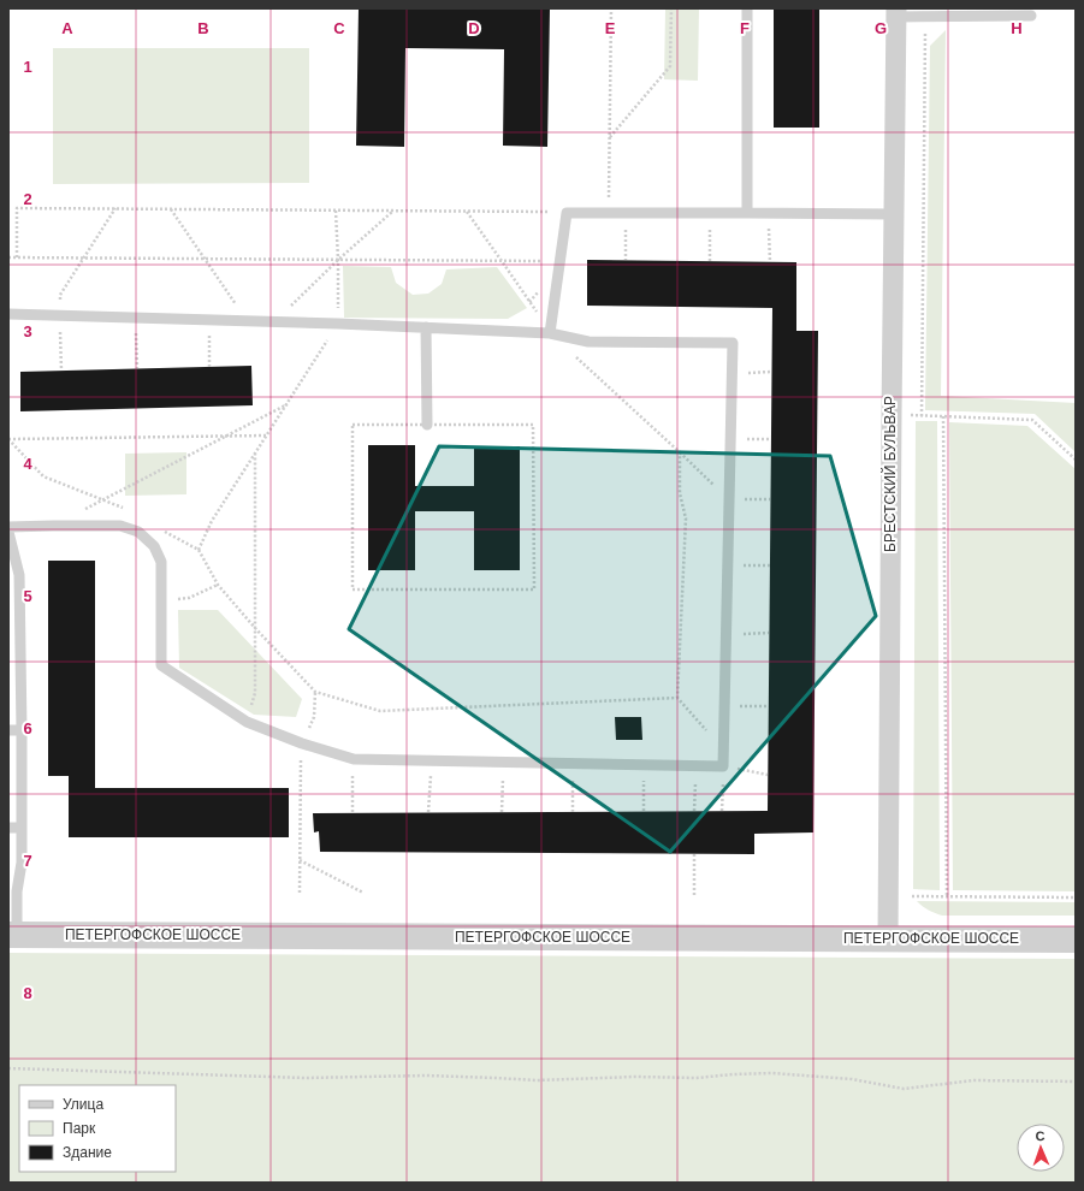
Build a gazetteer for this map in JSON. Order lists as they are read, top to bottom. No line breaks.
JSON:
{"streets":{"street":["БРЕСТСКИЙ БУЛЬВАР","ПЕТЕРГОФСКОЕ ШОССЕ"]},"crossings":[["БРЕСТСКИЙ БУЛЬВАР","ПЕТЕРГОФСКОЕ ШОССЕ"]],"legend":["Улица","Парк","Здание"],"north":"top","grid":{"columns":["A","B","C","D","E","F","G","H"],"rows":["1","2","3","4","5","6","7","8"]}}
